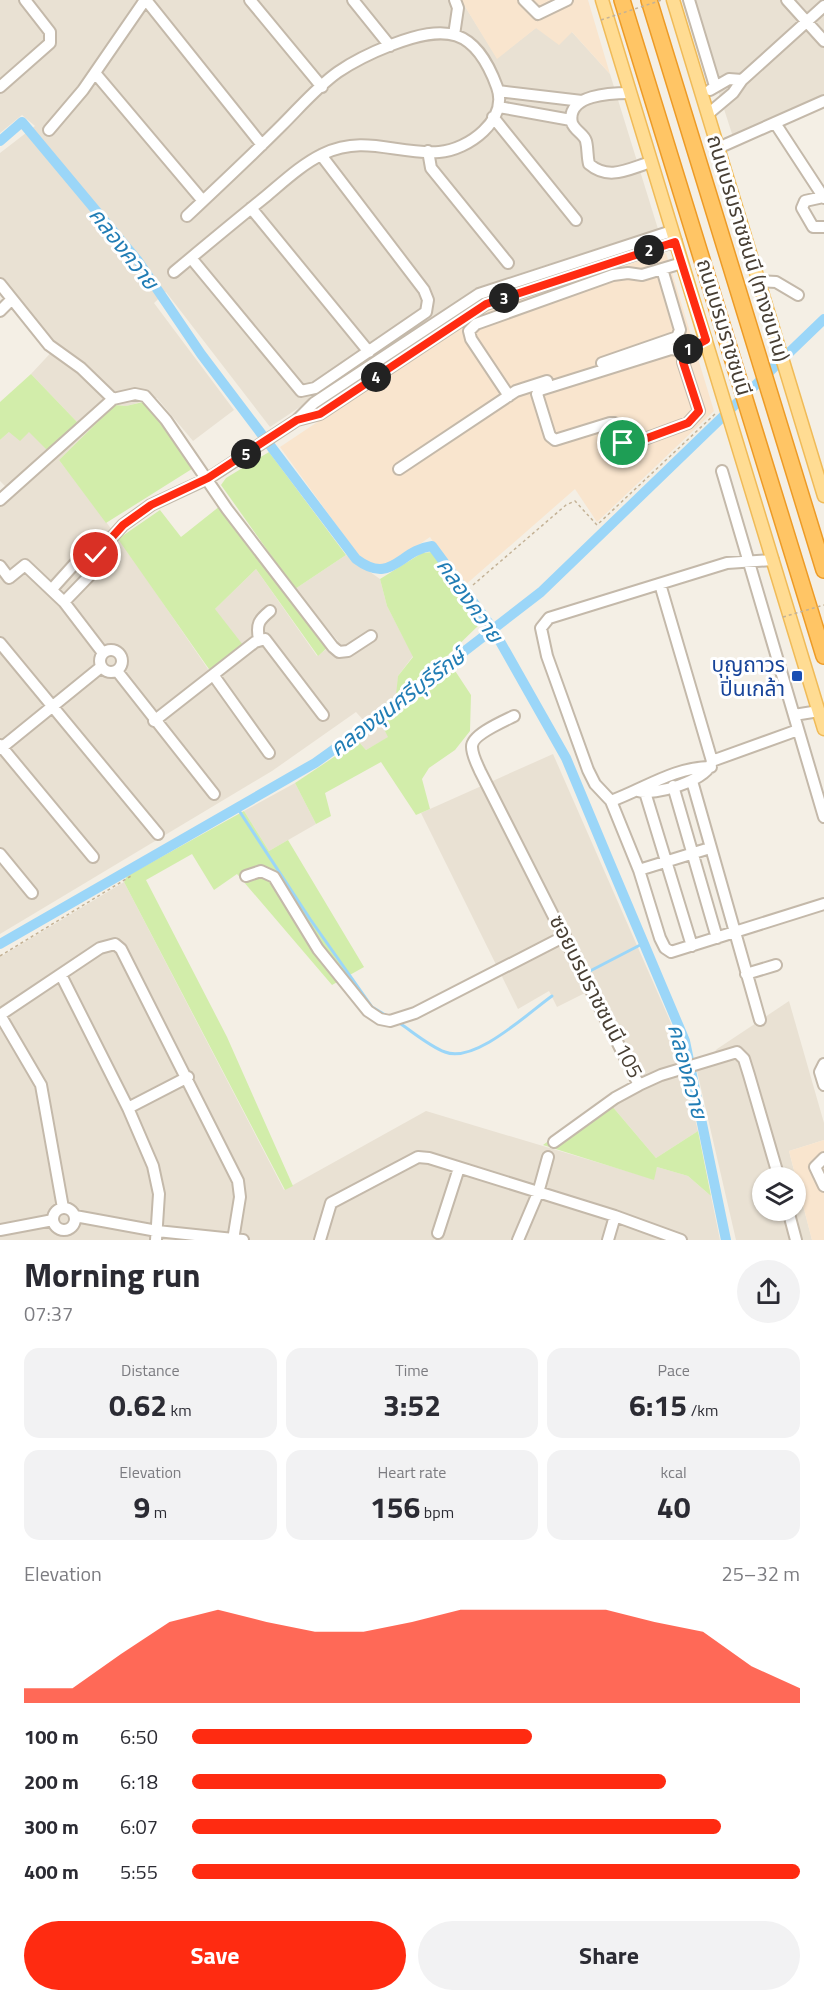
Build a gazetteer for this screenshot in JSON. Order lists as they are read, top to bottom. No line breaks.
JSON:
{"streets":{"highway":["ถนนบรมราชชนนี"],"main road":["ถนนบรมราชชนนี (ทางขนาน)"],"street":["ซอยบรมราชชนนี 105"]},"water":["คลองควาย","คลองขุนศรีบุรีรักษ์"],"places":{"transit":["บุญถาวร ปิ่นเกล้า"]},"page":{"pins":["2","3","1","4","5"],"heading":["Morning run","07:37"],"stats":[["Distance","0.62 km"],["Time","3:52"],["Pace","6:15 /km"],["Elevation","9 m"],["Heart rate","156 bpm"],["kcal","40"]],"chart":["Elevation","25–32 m"],"list":[{"name":"100 m","note":"6:50"},{"name":"200 m","note":"6:18"},{"name":"300 m","note":"6:07"},{"name":"400 m","note":"5:55"}],"buttons":["Save","Share"]}}
